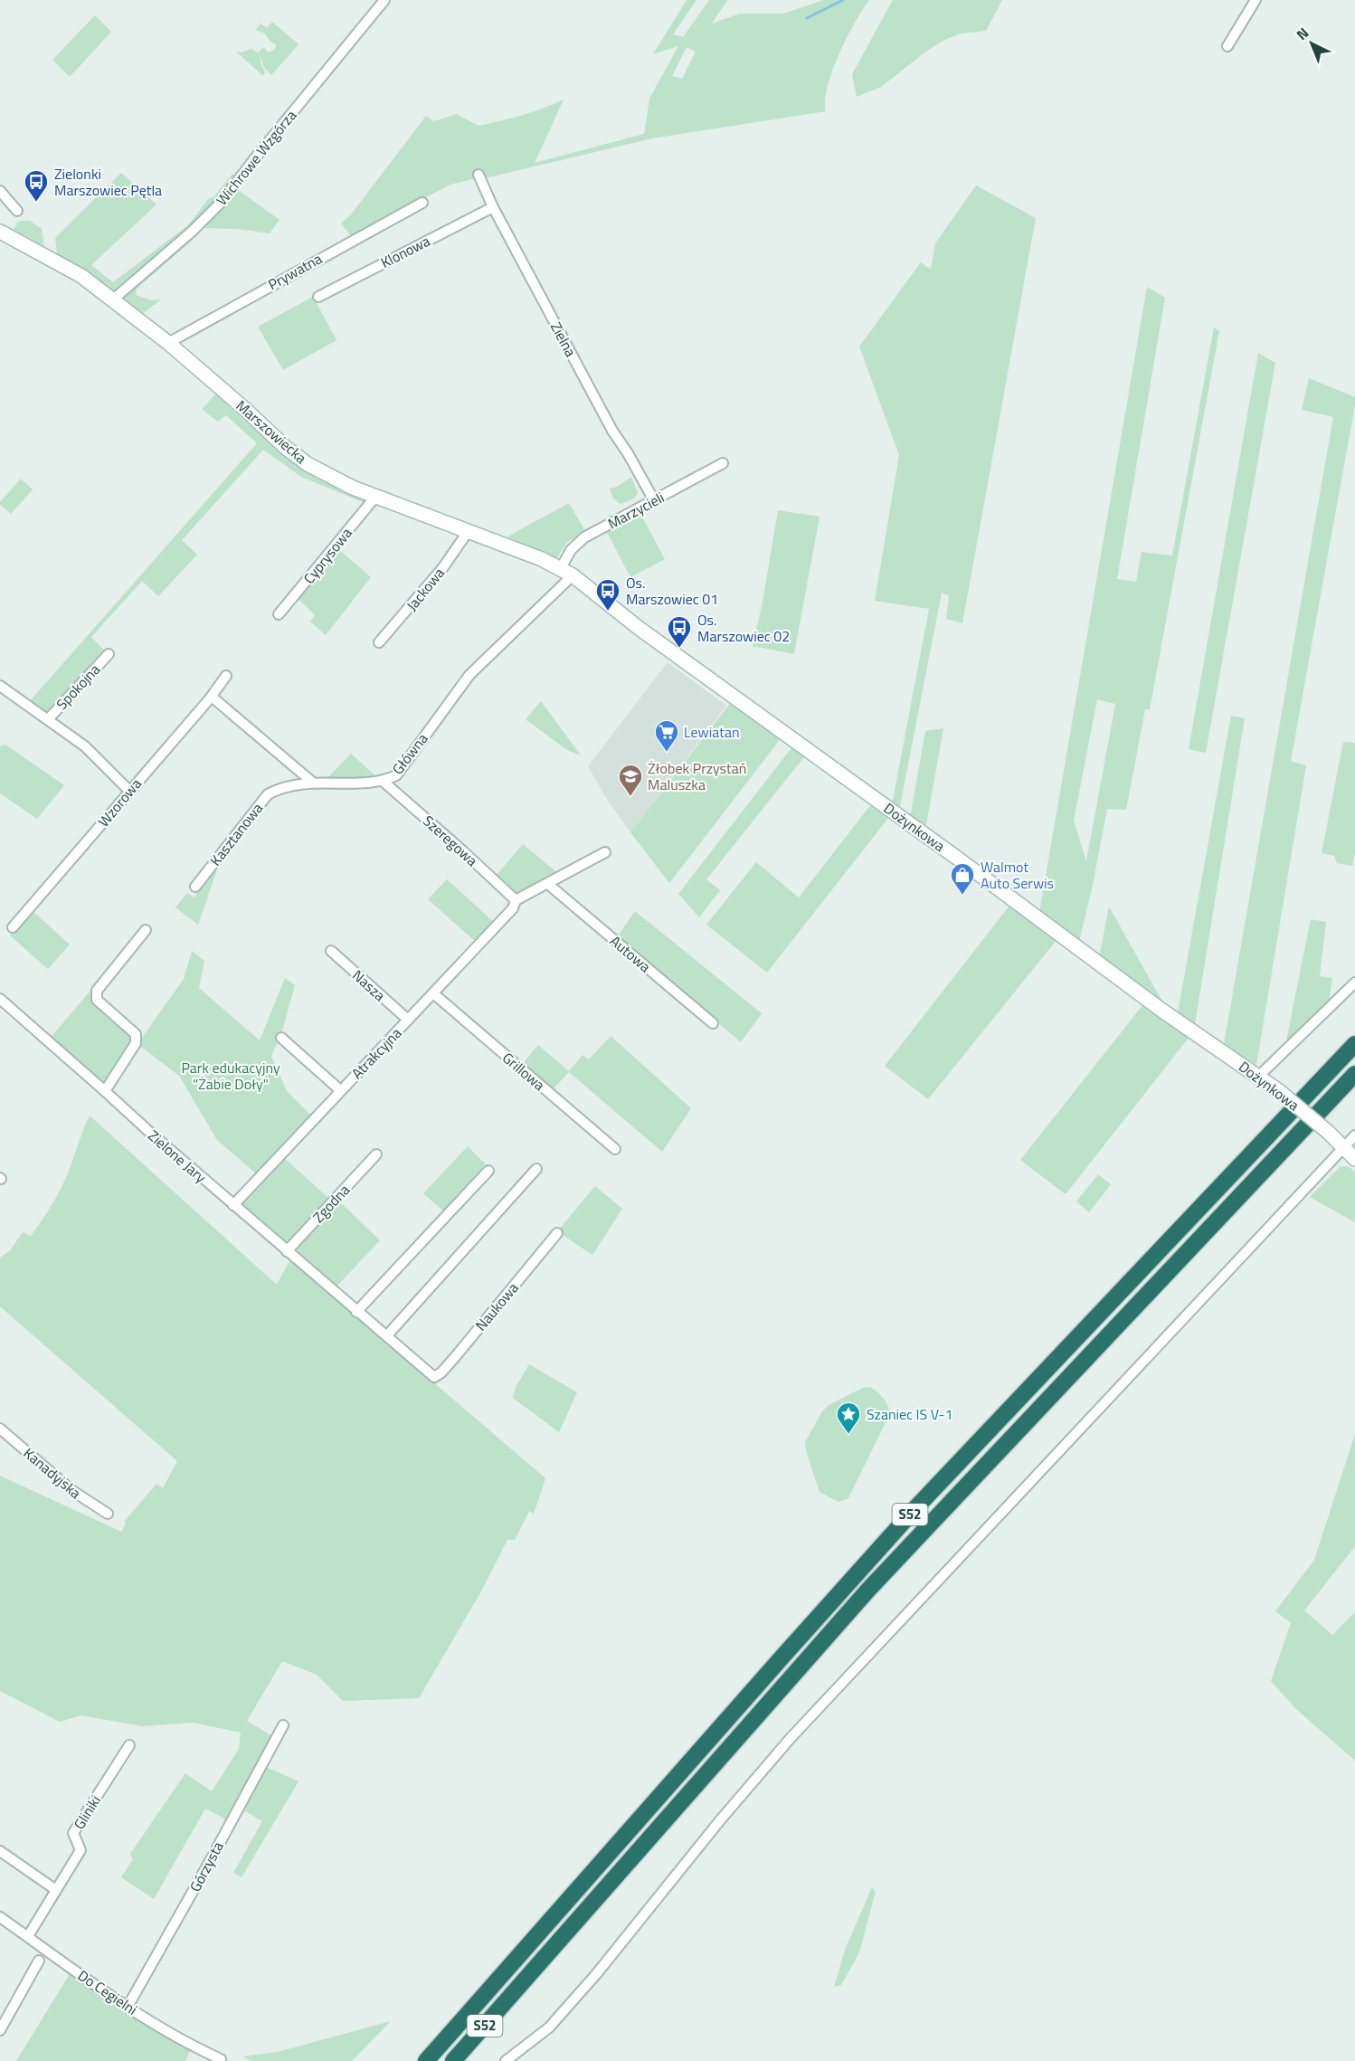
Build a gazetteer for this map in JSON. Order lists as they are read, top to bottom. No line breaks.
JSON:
{"streets":{"highway":["S52"],"street":["Wichrowe Wzgórza","Klonowa","Prywatna","Zielna","Marszowiecka","Marzycieli","Cyprysowa","Jackowa","Spokojna","Główna","Wzorowa","Dożynkowa","Kasztanowa","Szeregowa","Autowa","Nasza","Atrakcyjna","Grillowa","Zielone Jary","Zgodna","Naukowa","Kanadyjska","Gliniki","Górzysta","Do Cegielni"]},"crossings":[["Wichrowe Wzgórza","Marszowiecka"],["Klonowa","Zielna"],["Prywatna","Marszowiecka"],["Zielna","Marzycieli"],["Marszowiecka","Marzycieli"],["Marszowiecka","Cyprysowa"],["Marszowiecka","Jackowa"],["Marszowiecka","Główna"],["Marszowiecka","Dożynkowa"],["Marzycieli","Główna"],["Główna","Kasztanowa"],["Główna","Szeregowa"],["Szeregowa","Atrakcyjna"],["Nasza","Atrakcyjna"],["Atrakcyjna","Grillowa"],["Atrakcyjna","Zielone Jary"],["Zielone Jary","Zgodna"],["Zielone Jary","Naukowa"],["Gliniki","Do Cegielni"],["Górzysta","Do Cegielni"]],"parks":["Park edukacyjny \"Żabie Doły\""],"places":{"bus stop":["Zielonki Marszowiec Pętla","Os. Marszowiec 01","Os. Marszowiec 02"],"supermarket":["Lewiatan"],"school or university":["Żłobek Przystań Maluszka"],"shop":["Walmot Auto Serwis"],"place":["Szaniec IS V-1"]},"north":"top left"}
